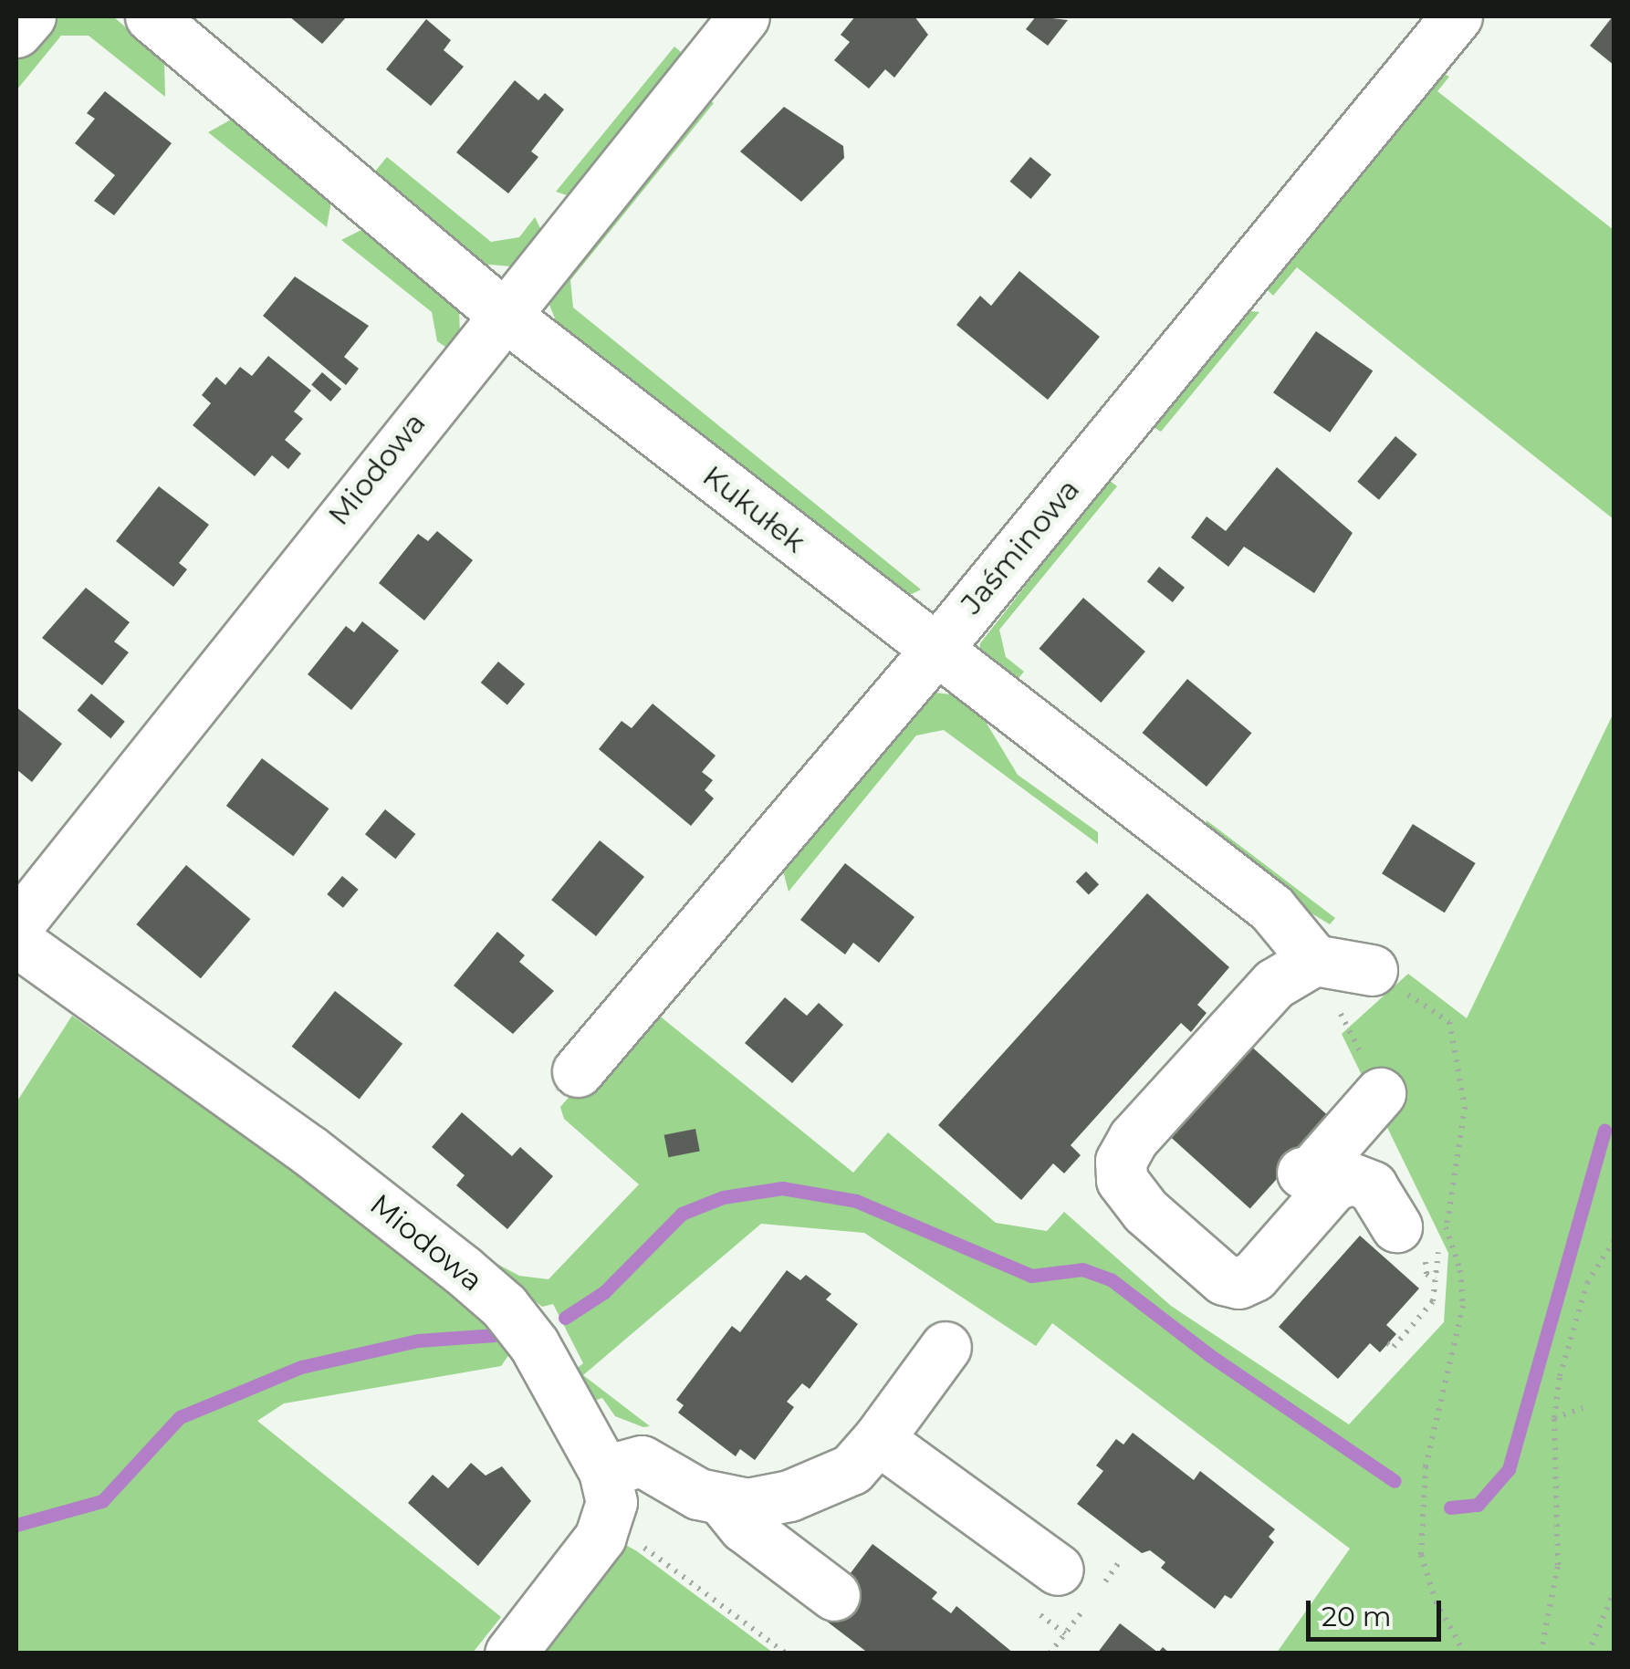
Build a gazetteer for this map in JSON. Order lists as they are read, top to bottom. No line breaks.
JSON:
{"streets":{"street":["Miodowa","Kukułek","Jaśminowa"]},"crossings":[["Miodowa","Kukułek"],["Kukułek","Jaśminowa"]],"scale_bar":"20 m"}
